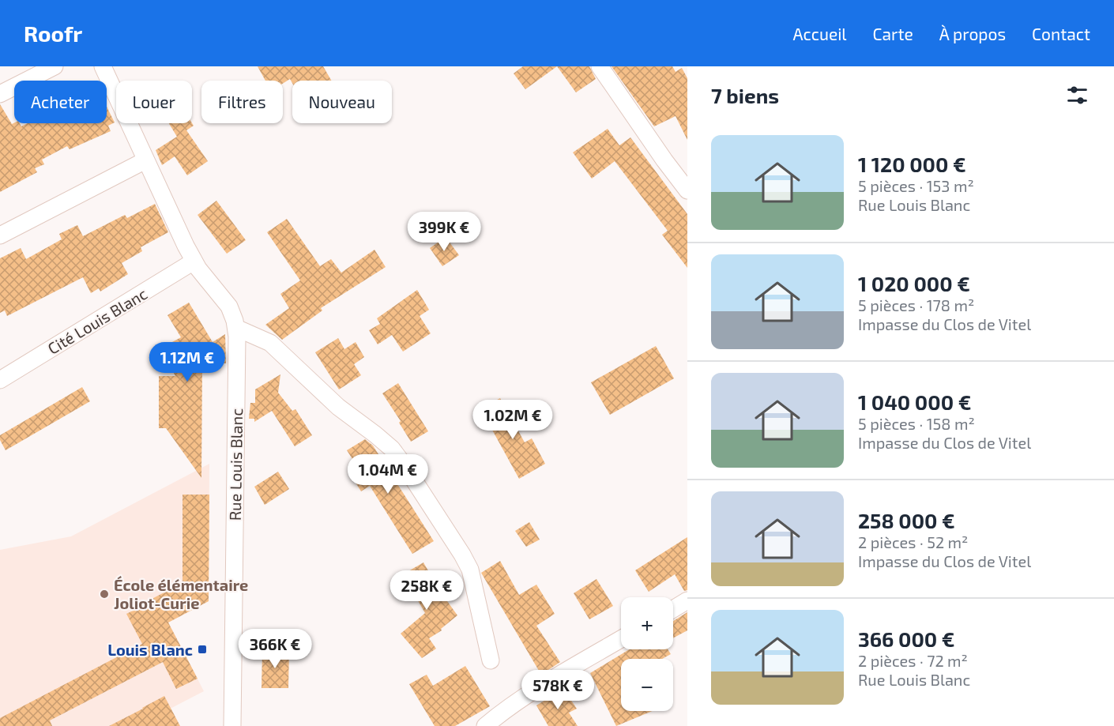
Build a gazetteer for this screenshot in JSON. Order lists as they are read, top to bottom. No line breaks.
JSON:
{"streets":{"street":["Cité Louis Blanc","Rue Louis Blanc"]},"crossings":[["Cité Louis Blanc","Rue Louis Blanc"]],"places":{"other":["École élémentaire Joliot-Curie"],"transit":["Louis Blanc"]},"page":{"header":"Roofr","nav":["Accueil","Carte","À propos","Contact"],"heading":"7 biens","chip":["Acheter","Louer","Filtres","Nouveau"],"list":[{"name":"1 120 000 €","note":"5 pièces · 153 m² · Rue Louis Blanc"},{"name":"1 020 000 €","note":"5 pièces · 178 m² · Impasse du Clos de Vitel"},{"name":"1 040 000 €","note":"5 pièces · 158 m² · Impasse du Clos de Vitel"},{"name":"258 000 €","note":"2 pièces · 52 m² · Impasse du Clos de Vitel"},{"name":"366 000 €","note":"2 pièces · 72 m² · Rue Louis Blanc"}],"price":["399K €","1.12M €","1.02M €","1.04M €","258K €","366K €","578K €"],"map_buttons":["+","−"]}}
